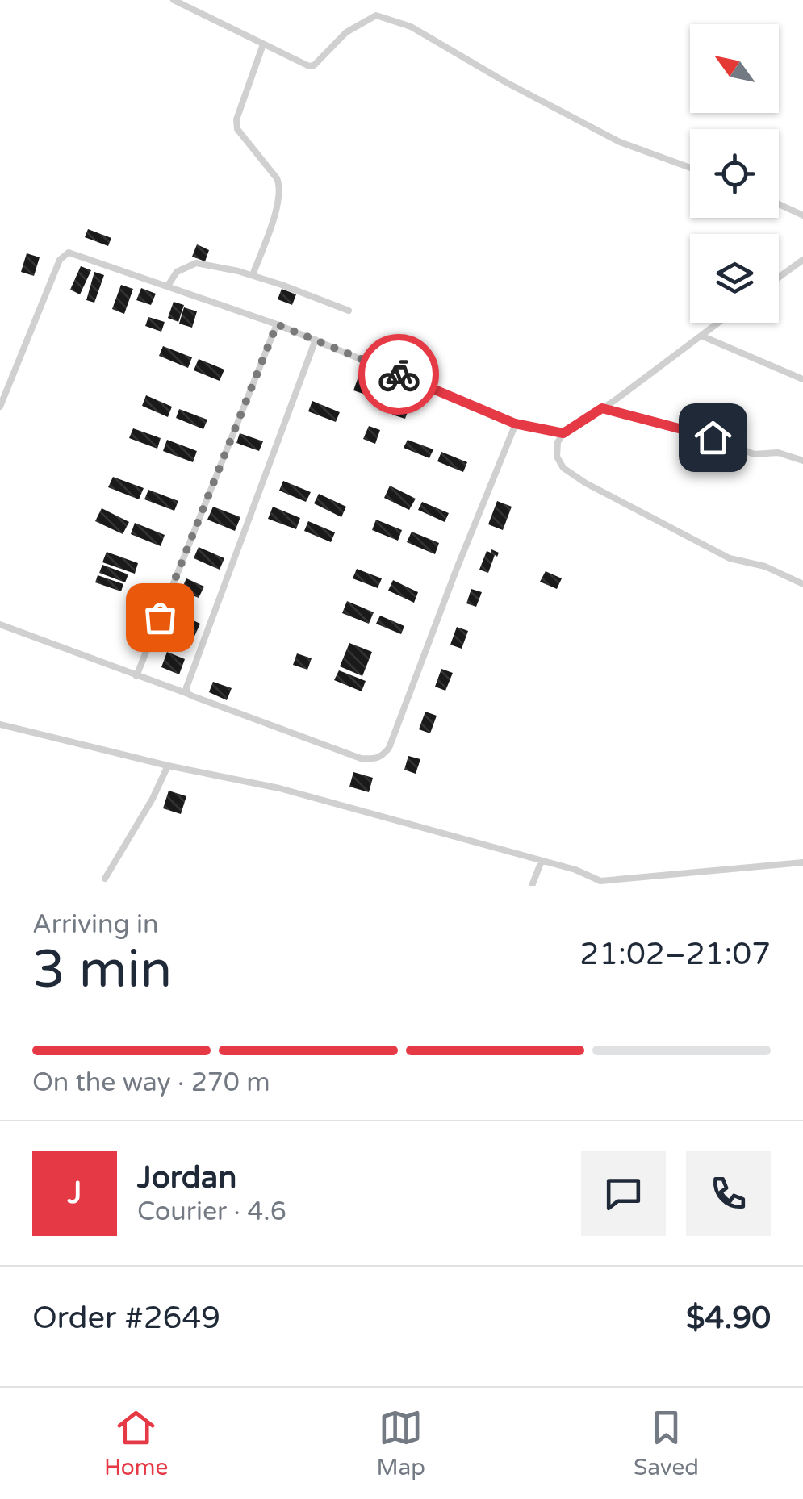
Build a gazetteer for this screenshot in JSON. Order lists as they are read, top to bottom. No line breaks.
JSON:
{"north":"top left","page":{"heading":["3 min","Arriving in","21:02–21:07"],"panel":["Jordan","Courier · 4.6","Order #2649","$4.90"],"bar":"On the way · 270 m","round":"J","tabs":["Home","Map","Saved"]}}
